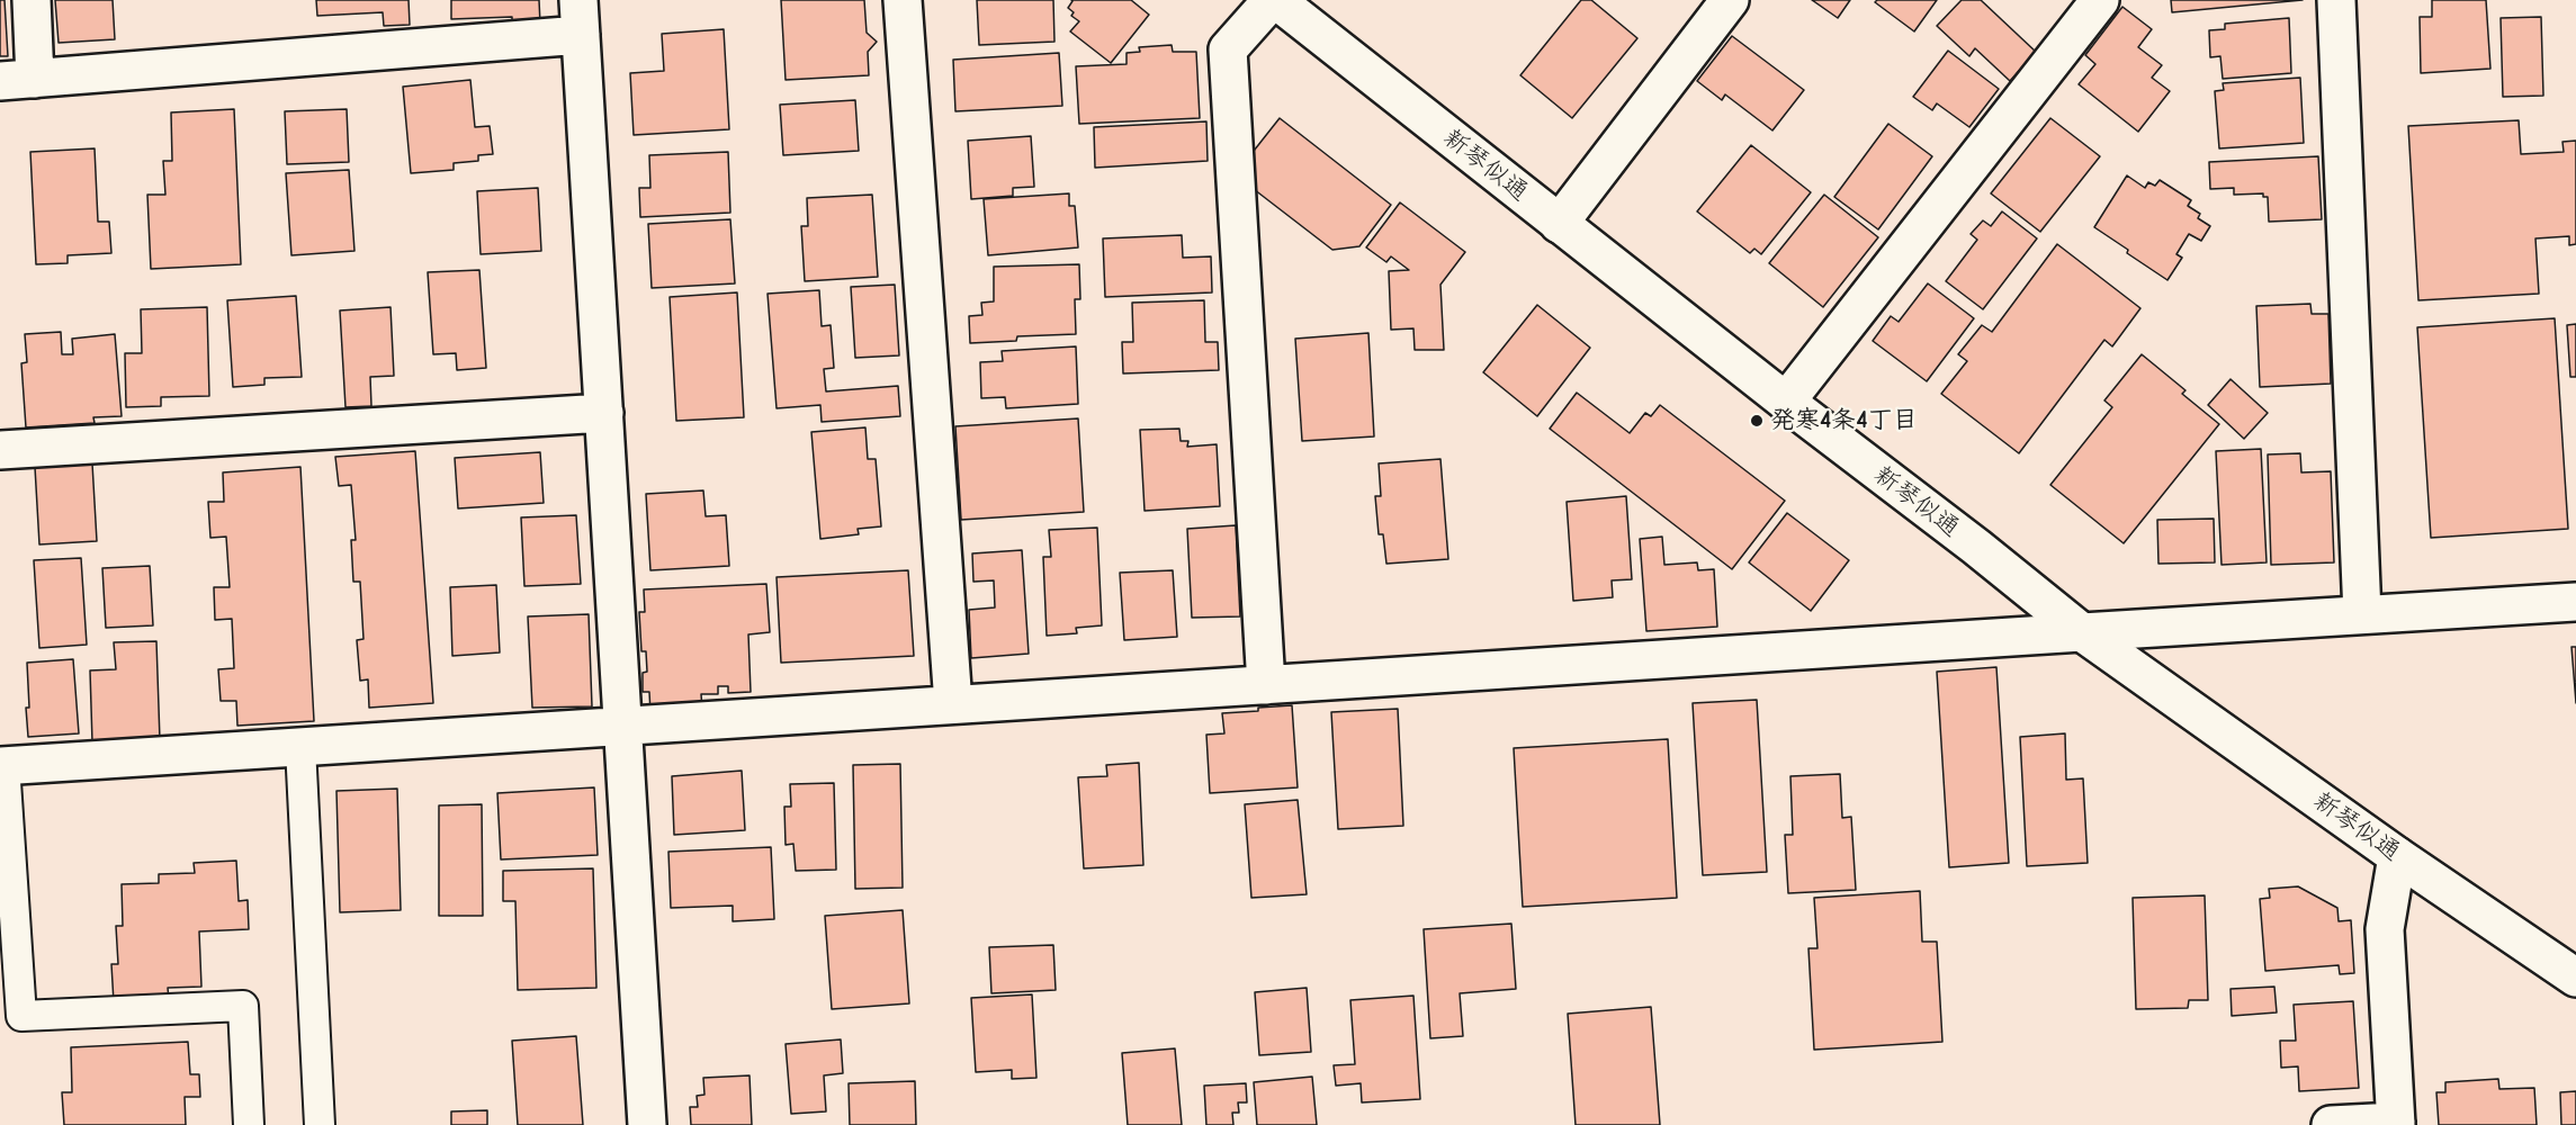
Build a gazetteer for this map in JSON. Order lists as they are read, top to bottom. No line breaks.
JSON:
{"streets":{"street":["新琴似通"]},"places":["発寒4条4丁目"]}
